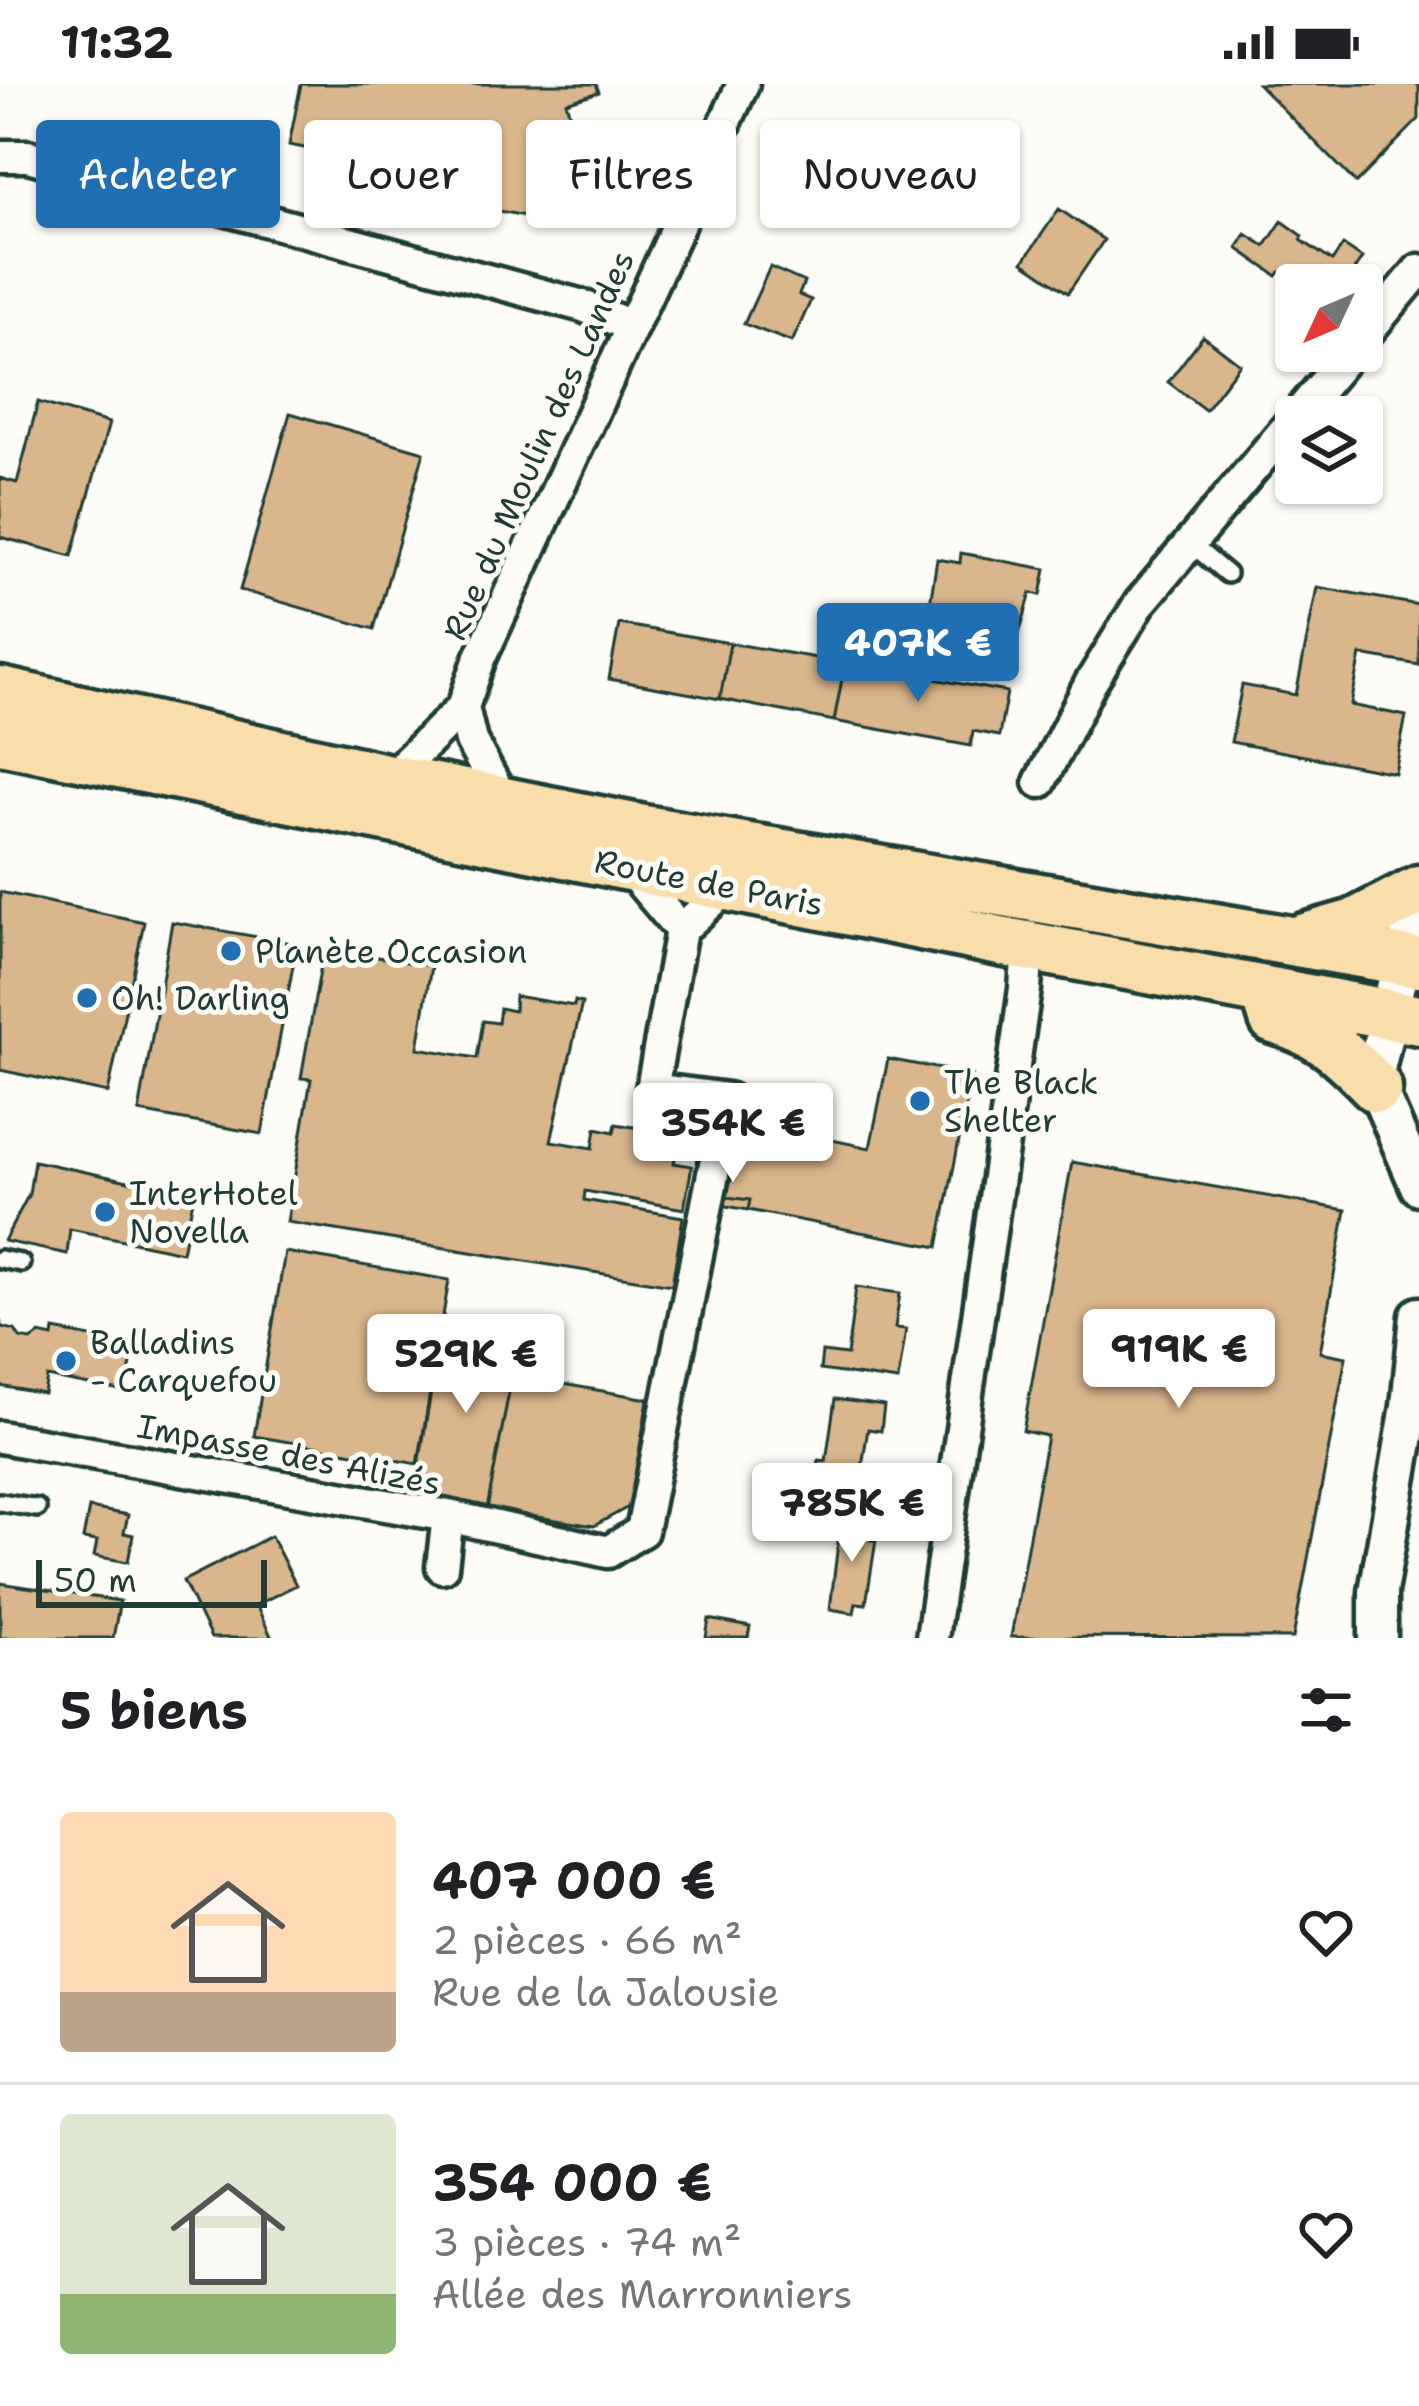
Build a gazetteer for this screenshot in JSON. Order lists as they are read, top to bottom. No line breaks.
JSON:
{"streets":{"main road":["Route de Paris"],"street":["Rue du Moulin des Landes","Impasse des Alizés"]},"crossings":[["Rue du Moulin des Landes","Route de Paris"]],"places":["Planète Occasion","Oh! Darling","The Black Shelter","InterHotel Novella","Balladins - Carquefou"],"scale_bar":"50 m","north":"bottom left","page":{"status":"11:32","chip":["Acheter","Louer","Filtres","Nouveau"],"price":["407K €","354K €","919K €","529K €","785K €"],"scale":"50 m","heading":"5 biens","list":[{"name":"407 000 €","note":"2 pièces · 66 m² · Rue de la Jalousie"},{"name":"354 000 €","note":"3 pièces · 74 m² · Allée des Marronniers"}]}}
